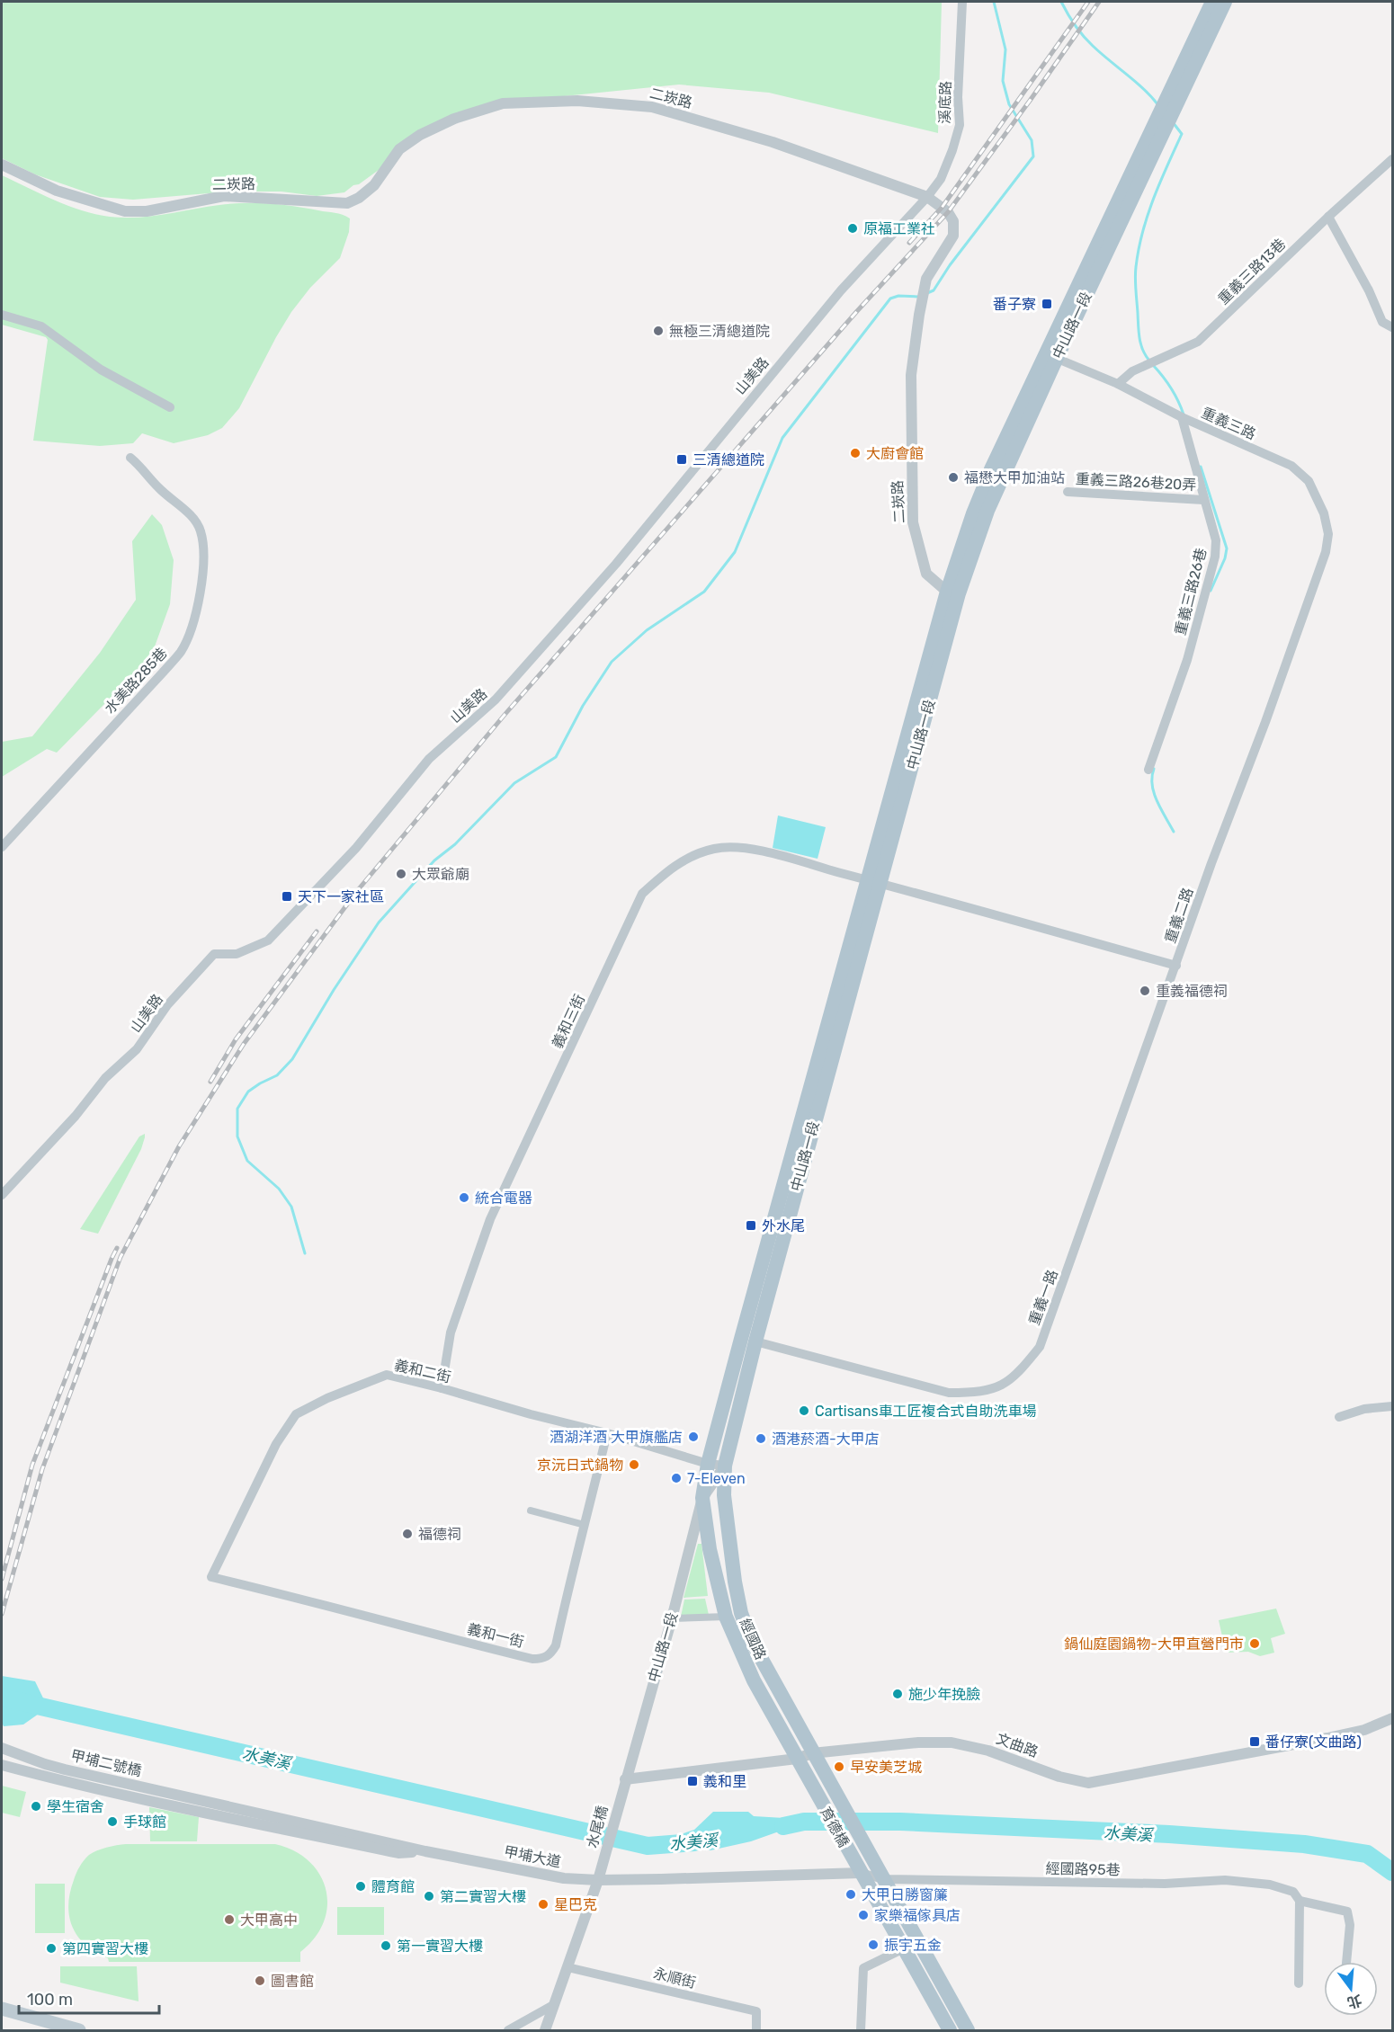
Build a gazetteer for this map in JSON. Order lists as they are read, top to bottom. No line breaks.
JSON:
{"streets":{"main road":["中山路一段","經國路","育德橋"],"street":["二崁路","溪底路","重義三路13巷","山美路","重義三路","重義三路26巷20弄","重義三路26巷","水美路285巷","重義二路","義和三街","重義一路","義和二街","義和一街","文曲路","甲埔二號橋","水尾橋","甲埔大道","經國路95巷","永順街"]},"crossings":[["二崁路","溪底路"],["二崁路","中山路一段"],["二崁路","山美路"],["溪底路","山美路"],["重義三路13巷","重義三路"],["中山路一段","重義三路"],["中山路一段","重義二路"],["中山路一段","義和三街"],["中山路一段","重義一路"],["中山路一段","義和二街"],["中山路一段","經國路"],["中山路一段","文曲路"],["中山路一段","水尾橋"],["重義三路","重義三路26巷"],["重義三路","重義二路"],["重義三路26巷20弄","重義三路26巷"],["重義二路","義和三街"],["重義二路","重義一路"],["義和三街","義和二街"],["義和二街","義和一街"],["義和二街","經國路"],["經國路","文曲路"],["經國路","育德橋"],["甲埔二號橋","甲埔大道"],["水尾橋","甲埔大道"],["育德橋","甲埔大道"],["育德橋","經國路95巷"],["甲埔大道","經國路95巷"]],"water":["水美溪"],"places":{"other":["原福工業社","無極三清總道院","大廚會館","福懋大甲加油站","大眾爺廟","重義福德祠","統合電器","Cartisans車工匠複合式自助洗車場","酒湖洋酒 大甲旗艦店","酒港菸酒-大甲店","京沅日式鍋物","7-Eleven","福德祠","鍋仙庭園鍋物-大甲直營門市","施少年挽臉","早安美芝城","學生宿舍","手球館","體育館","大甲日勝窗簾","第二實習大樓","星巴克","家樂福傢具店","大甲高中","振宇五金","第一實習大樓","第四實習大樓","圖書館"],"transit":["番子寮","三清總道院","天下一家社區","外水尾","番仔寮(文曲路)","義和里"]},"scale_bar":"100 m","north":"bottom"}
